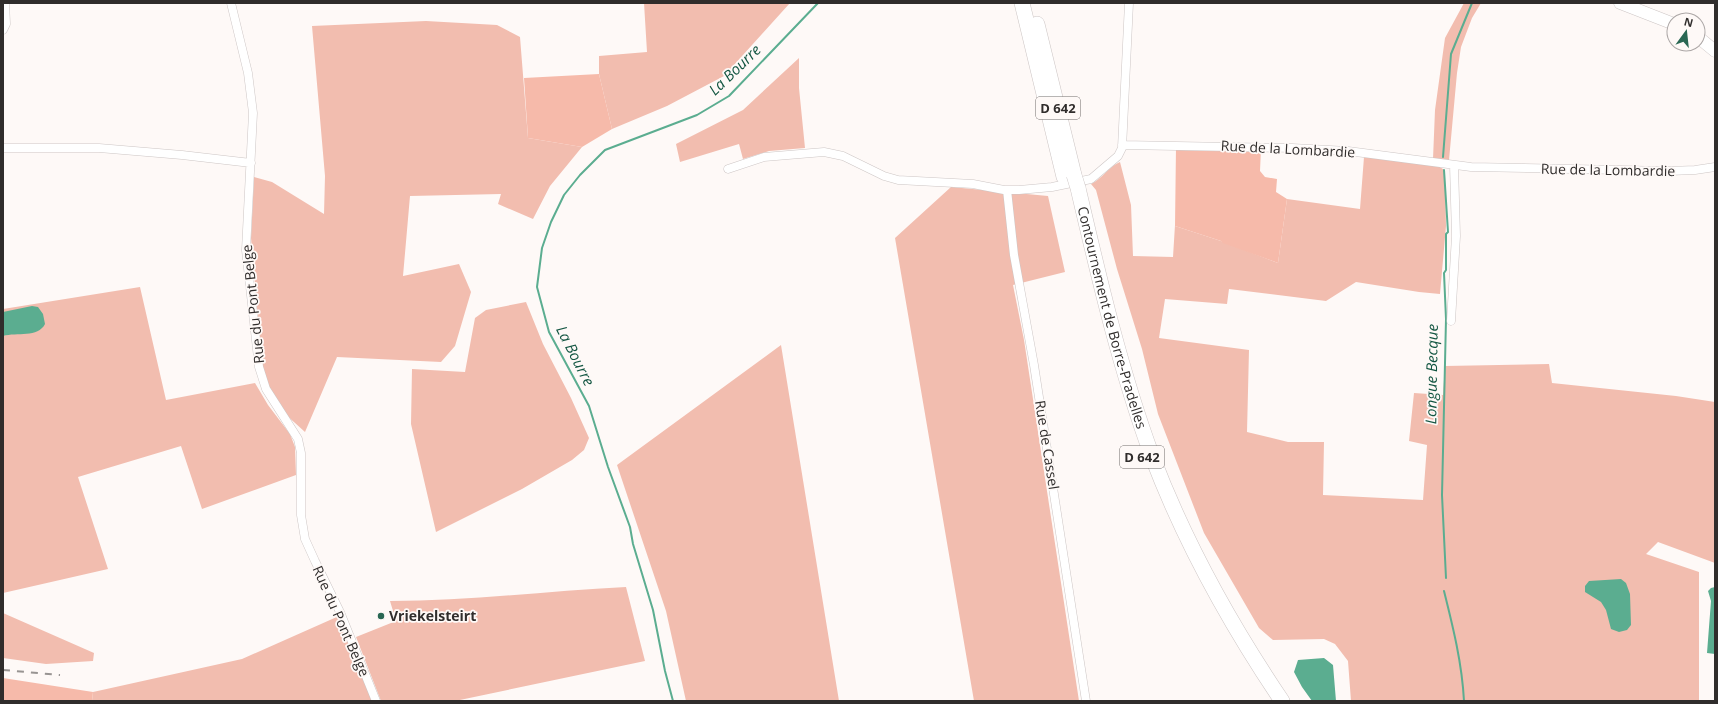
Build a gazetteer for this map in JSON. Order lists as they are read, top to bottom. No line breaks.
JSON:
{"streets":{"highway":["D 642","Contournement de Borre-Pradelles"],"street":["Rue de la Lombardie","Rue du Pont Belge","Rue de Cassel"]},"crossings":[["D 642","Contournement de Borre-Pradelles"]],"water":["La Bourre","Longue Becque"],"places":["Vriekelsteirt"],"north":"top"}
